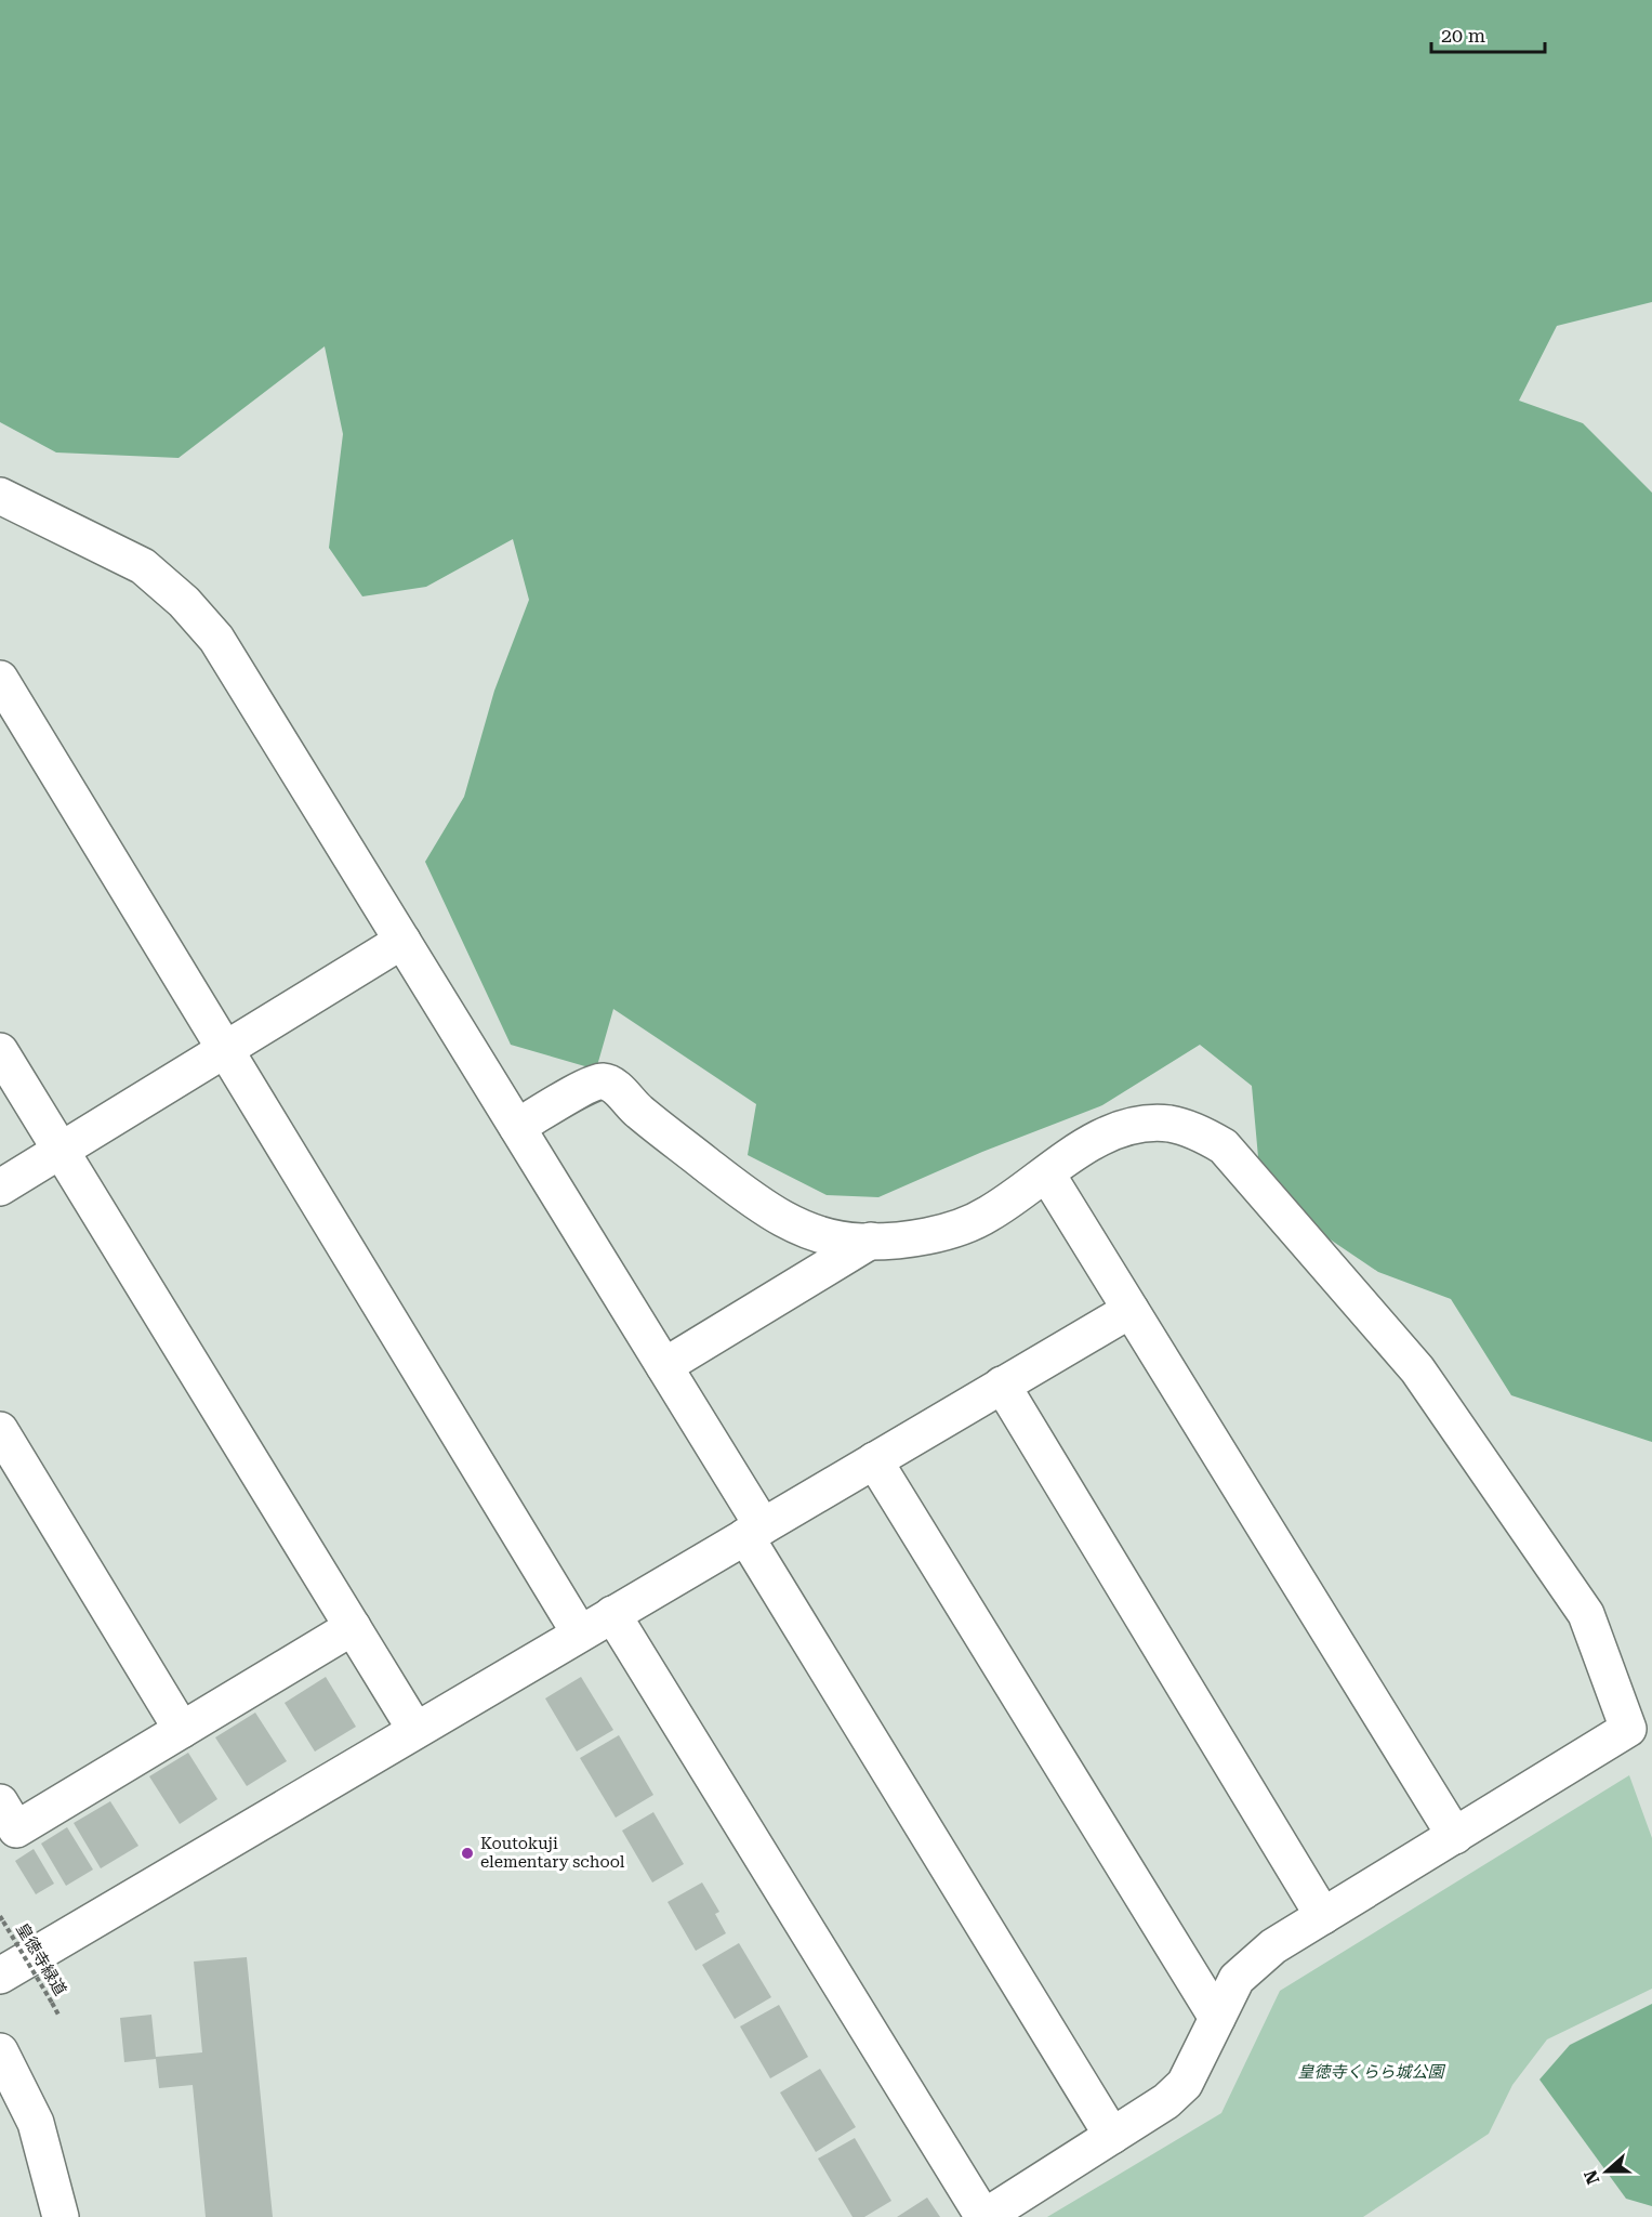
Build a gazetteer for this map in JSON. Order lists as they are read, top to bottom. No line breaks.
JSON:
{"streets":{"path":["皇徳寺緑道"]},"parks":["皇徳寺くらら城公園"],"places":["Koutokuji elementary school"],"scale_bar":"20 m","north":"left"}
